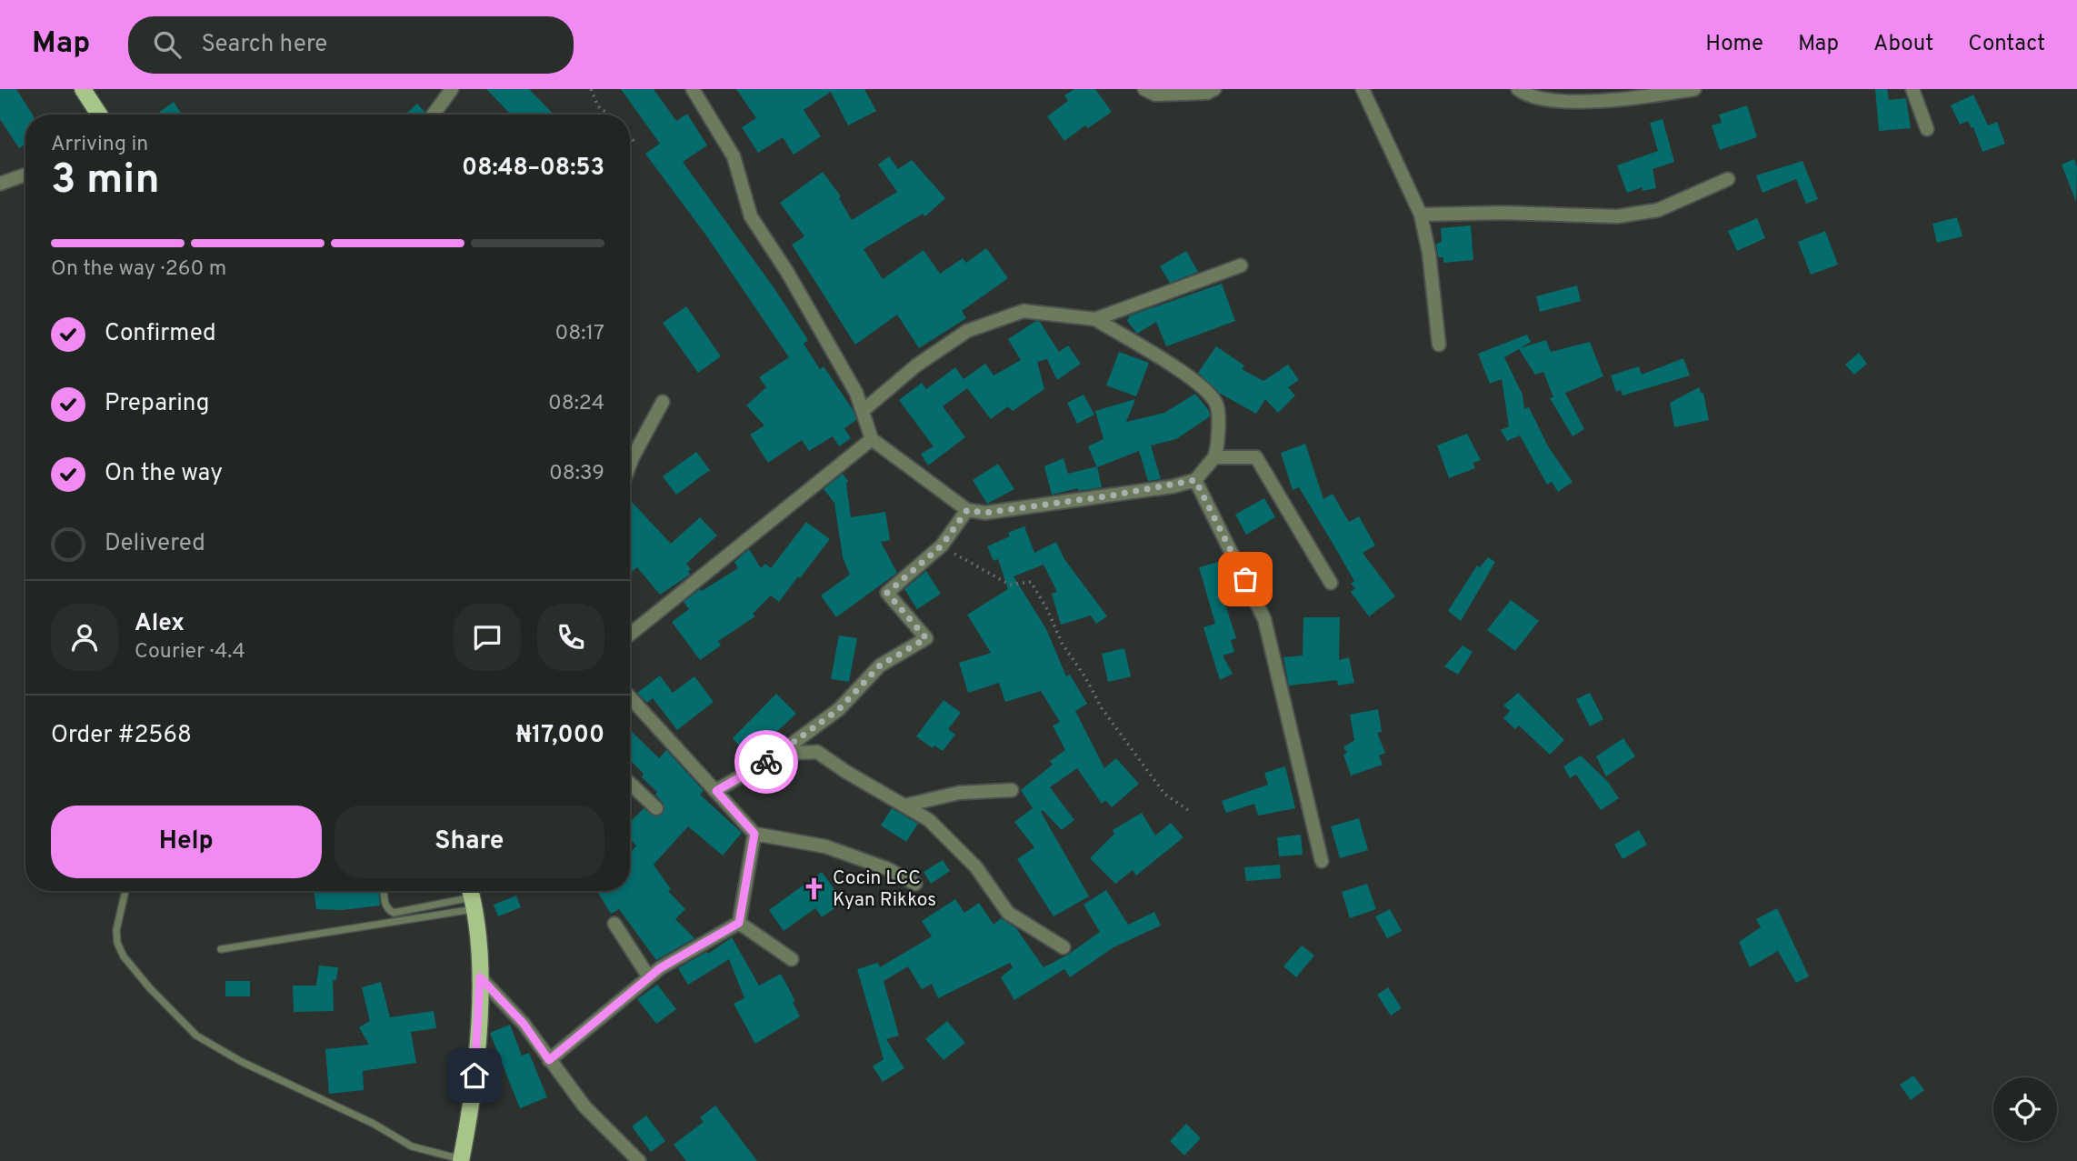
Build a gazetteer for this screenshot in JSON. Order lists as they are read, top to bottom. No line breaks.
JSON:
{"places":{"church":["Cocin LCC Kyan Rikkos"]},"page":{"header":"Map","search":"Search here","nav":["Home","Map","About","Contact"],"heading":["3 min","Arriving in","08:48–08:53"],"panel":["Alex","Courier · 4.4","Order #2568","₦17,000"],"bar":"On the way · 260 m","list":[["Confirmed","08:17"],["Preparing","08:24"],["On the way","08:39"],"Delivered"],"buttons":["Help","Share"]}}
